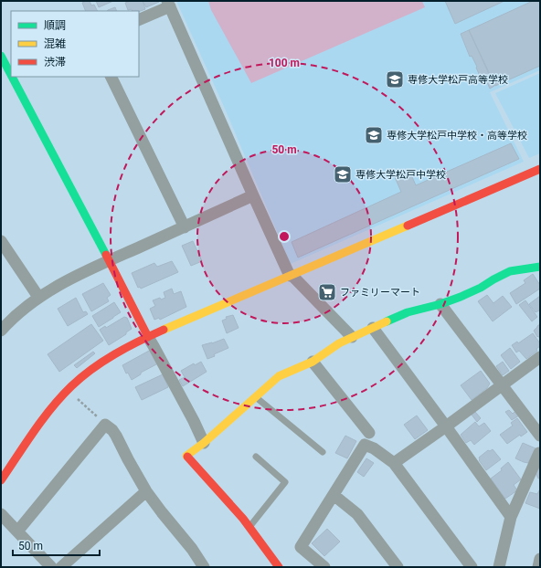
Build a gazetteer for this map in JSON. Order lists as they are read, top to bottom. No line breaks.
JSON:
{"places":{"school or university":["専修大学松戸高等学校","専修大学松戸中学校・高等学校","専修大学松戸中学校"],"supermarket":["ファミリーマート"]},"legend":["順調","混雑","渋滞"],"scale_bar":"50 m","rings":["100 m","50 m"]}
